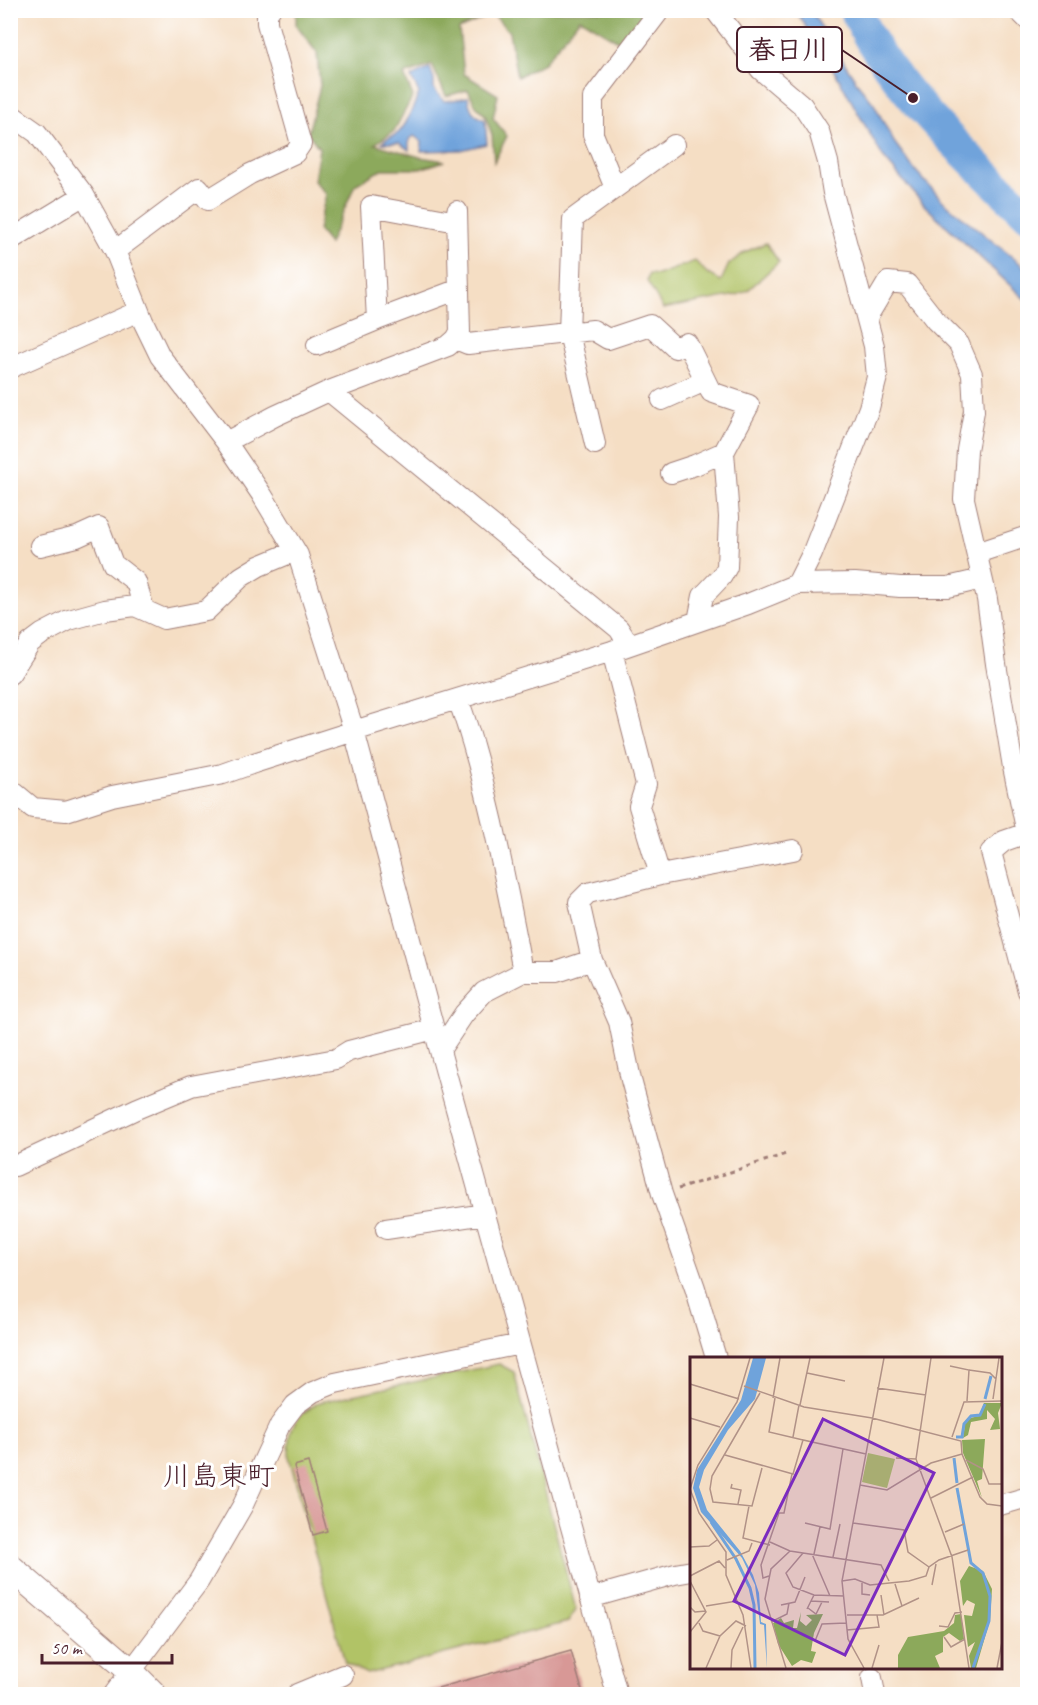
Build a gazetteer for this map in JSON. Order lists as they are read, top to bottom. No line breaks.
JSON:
{"districts":["川島東町"],"places":["春日川"],"scale_bar":"50 m"}
